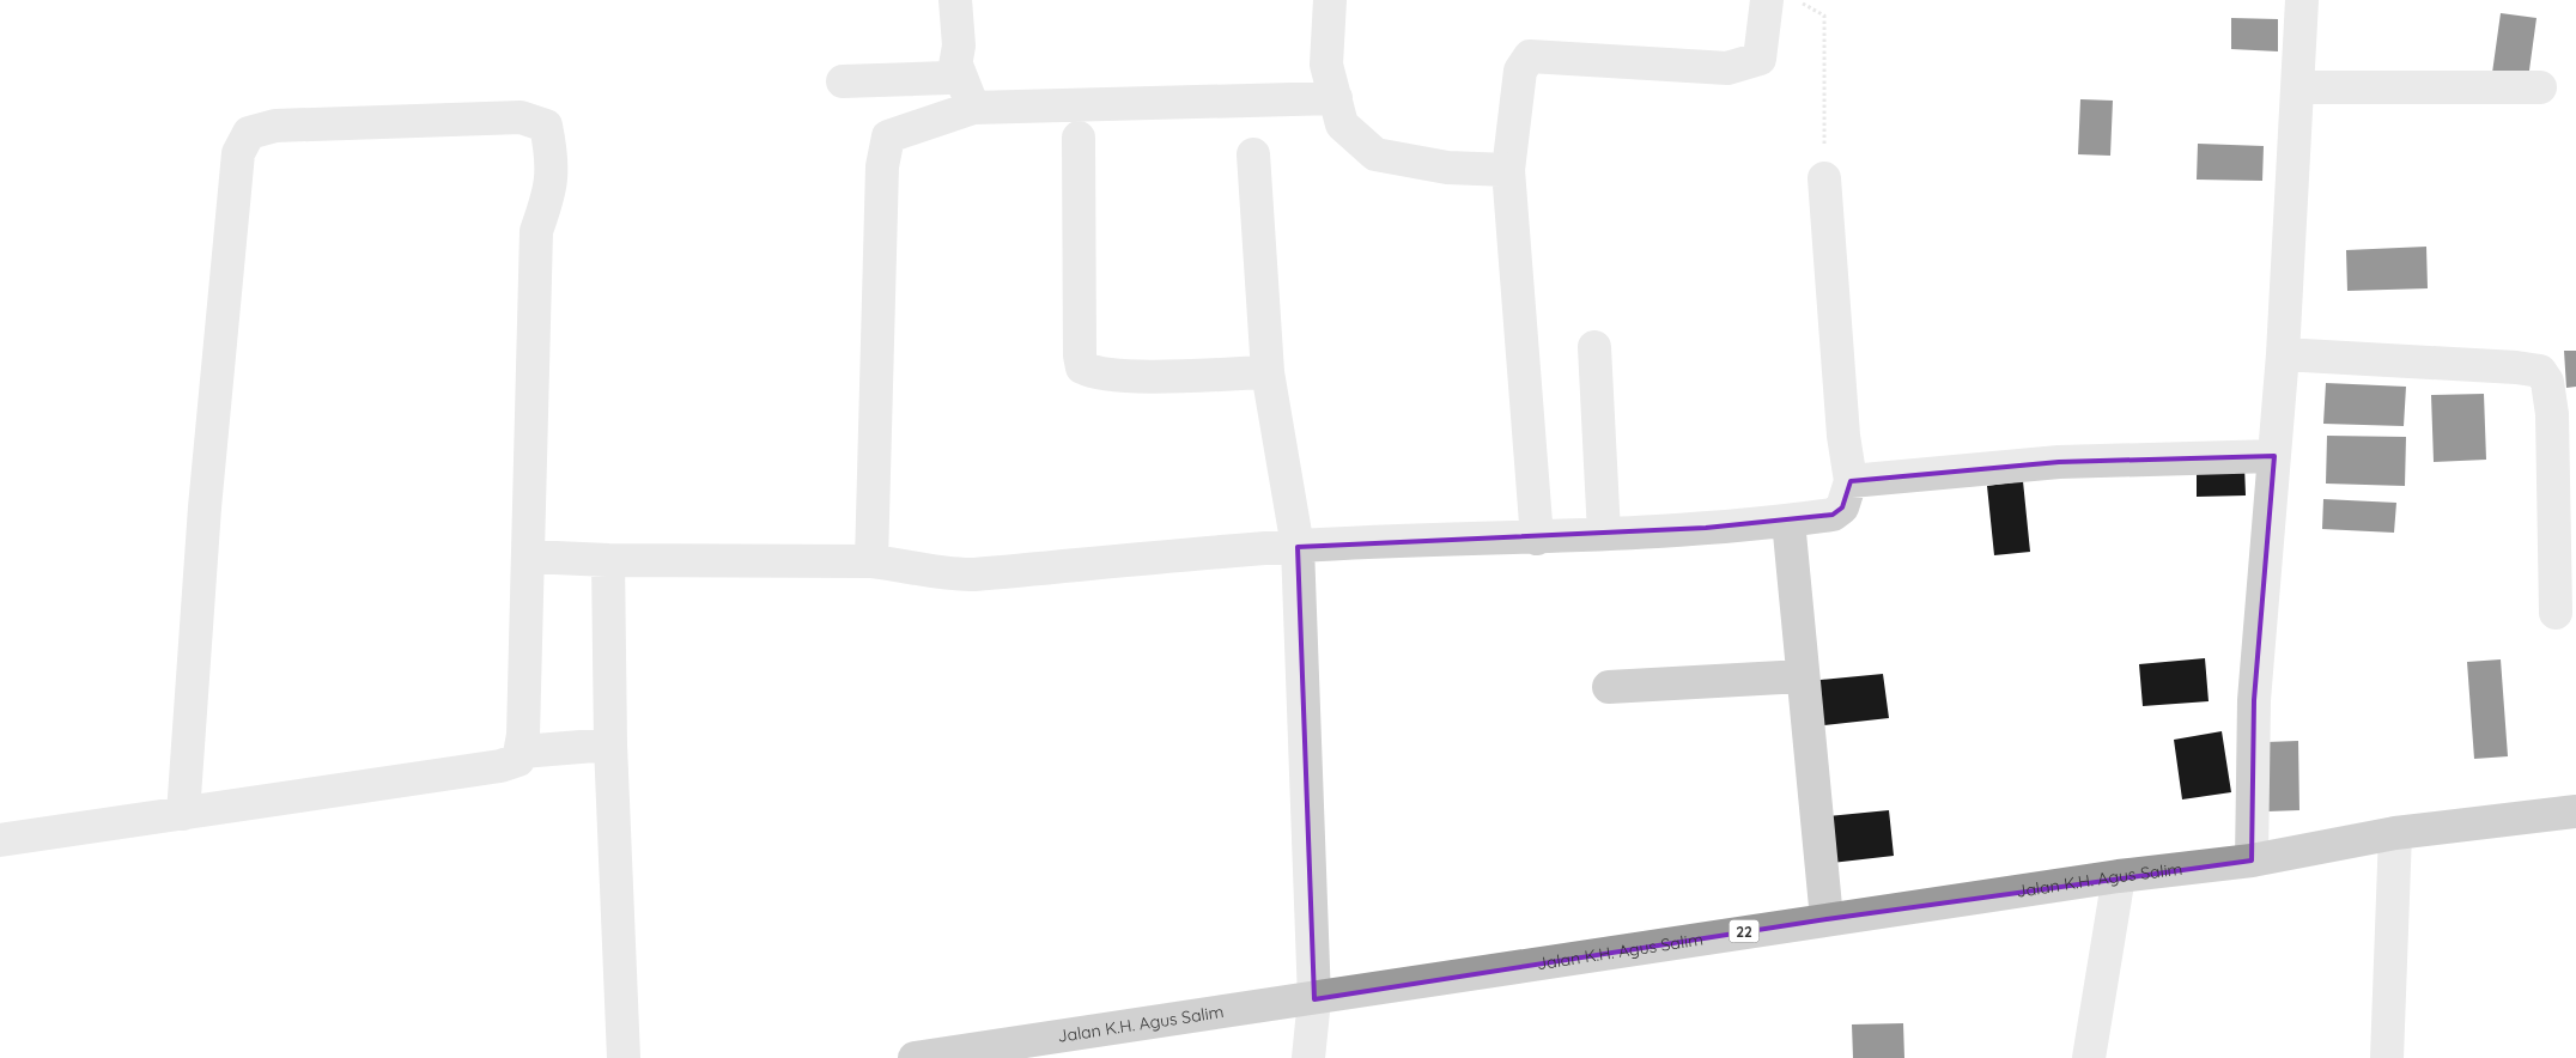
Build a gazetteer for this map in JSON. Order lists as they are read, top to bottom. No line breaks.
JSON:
{"streets":{"highway":["Jalan K.H. Agus Salim","22"]}}
